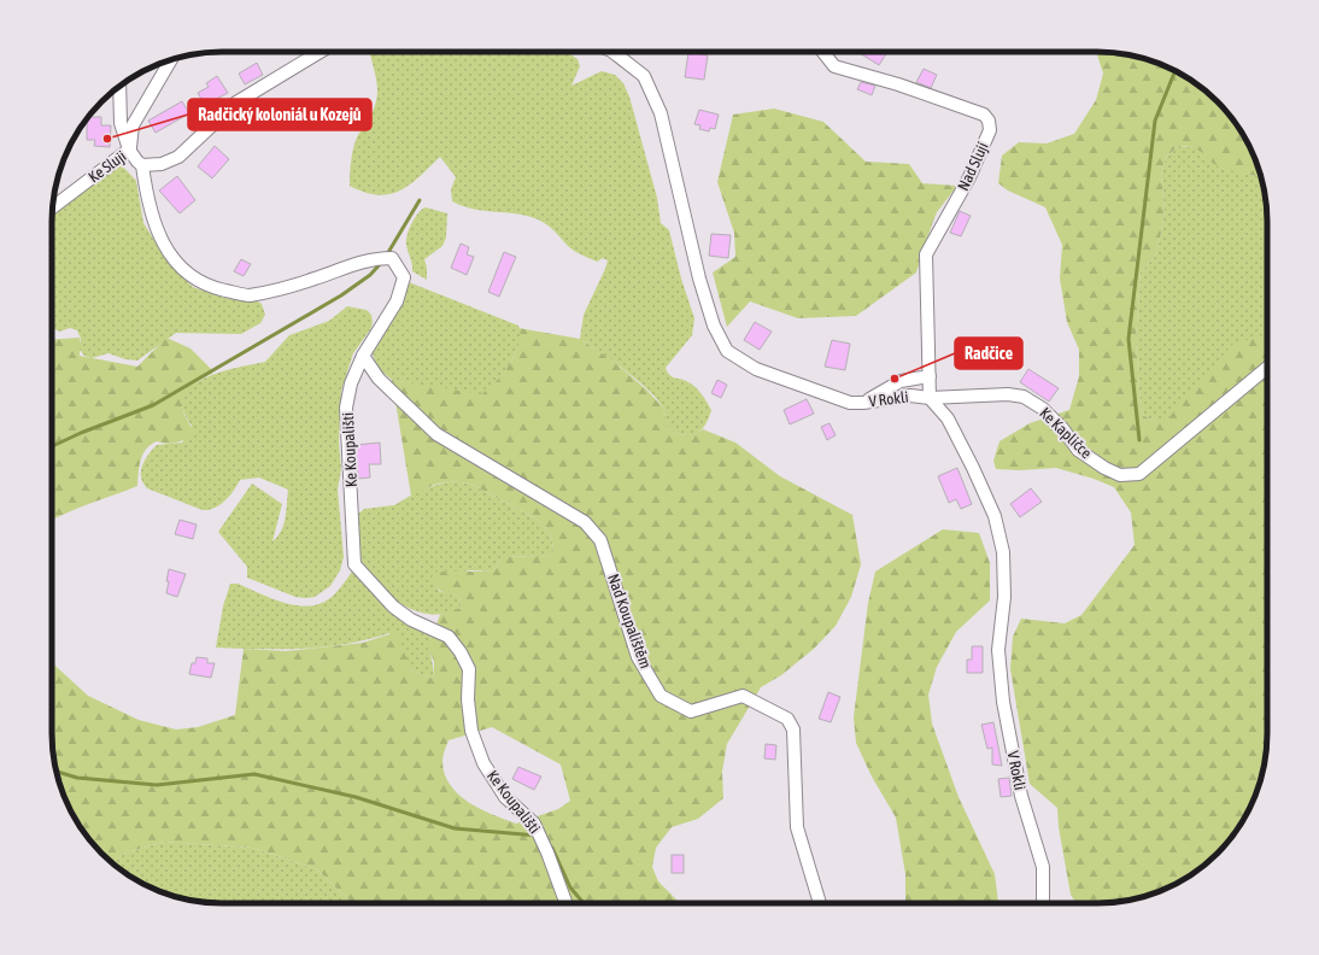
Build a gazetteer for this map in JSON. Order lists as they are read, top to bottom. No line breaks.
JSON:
{"streets":{"street":["Ke Sluji","Nad Slují","V Rokli","Ke Kapličce","Ke Koupališti","Nad Koupalištěm"]},"crossings":[["Ke Sluji","Ke Koupališti"],["Nad Slují","V Rokli"],["Nad Slují","Ke Kapličce"],["V Rokli","Ke Kapličce"],["Ke Koupališti","Nad Koupalištěm"]],"places":["Radčický koloniál u Kozejů","Radčice"]}
